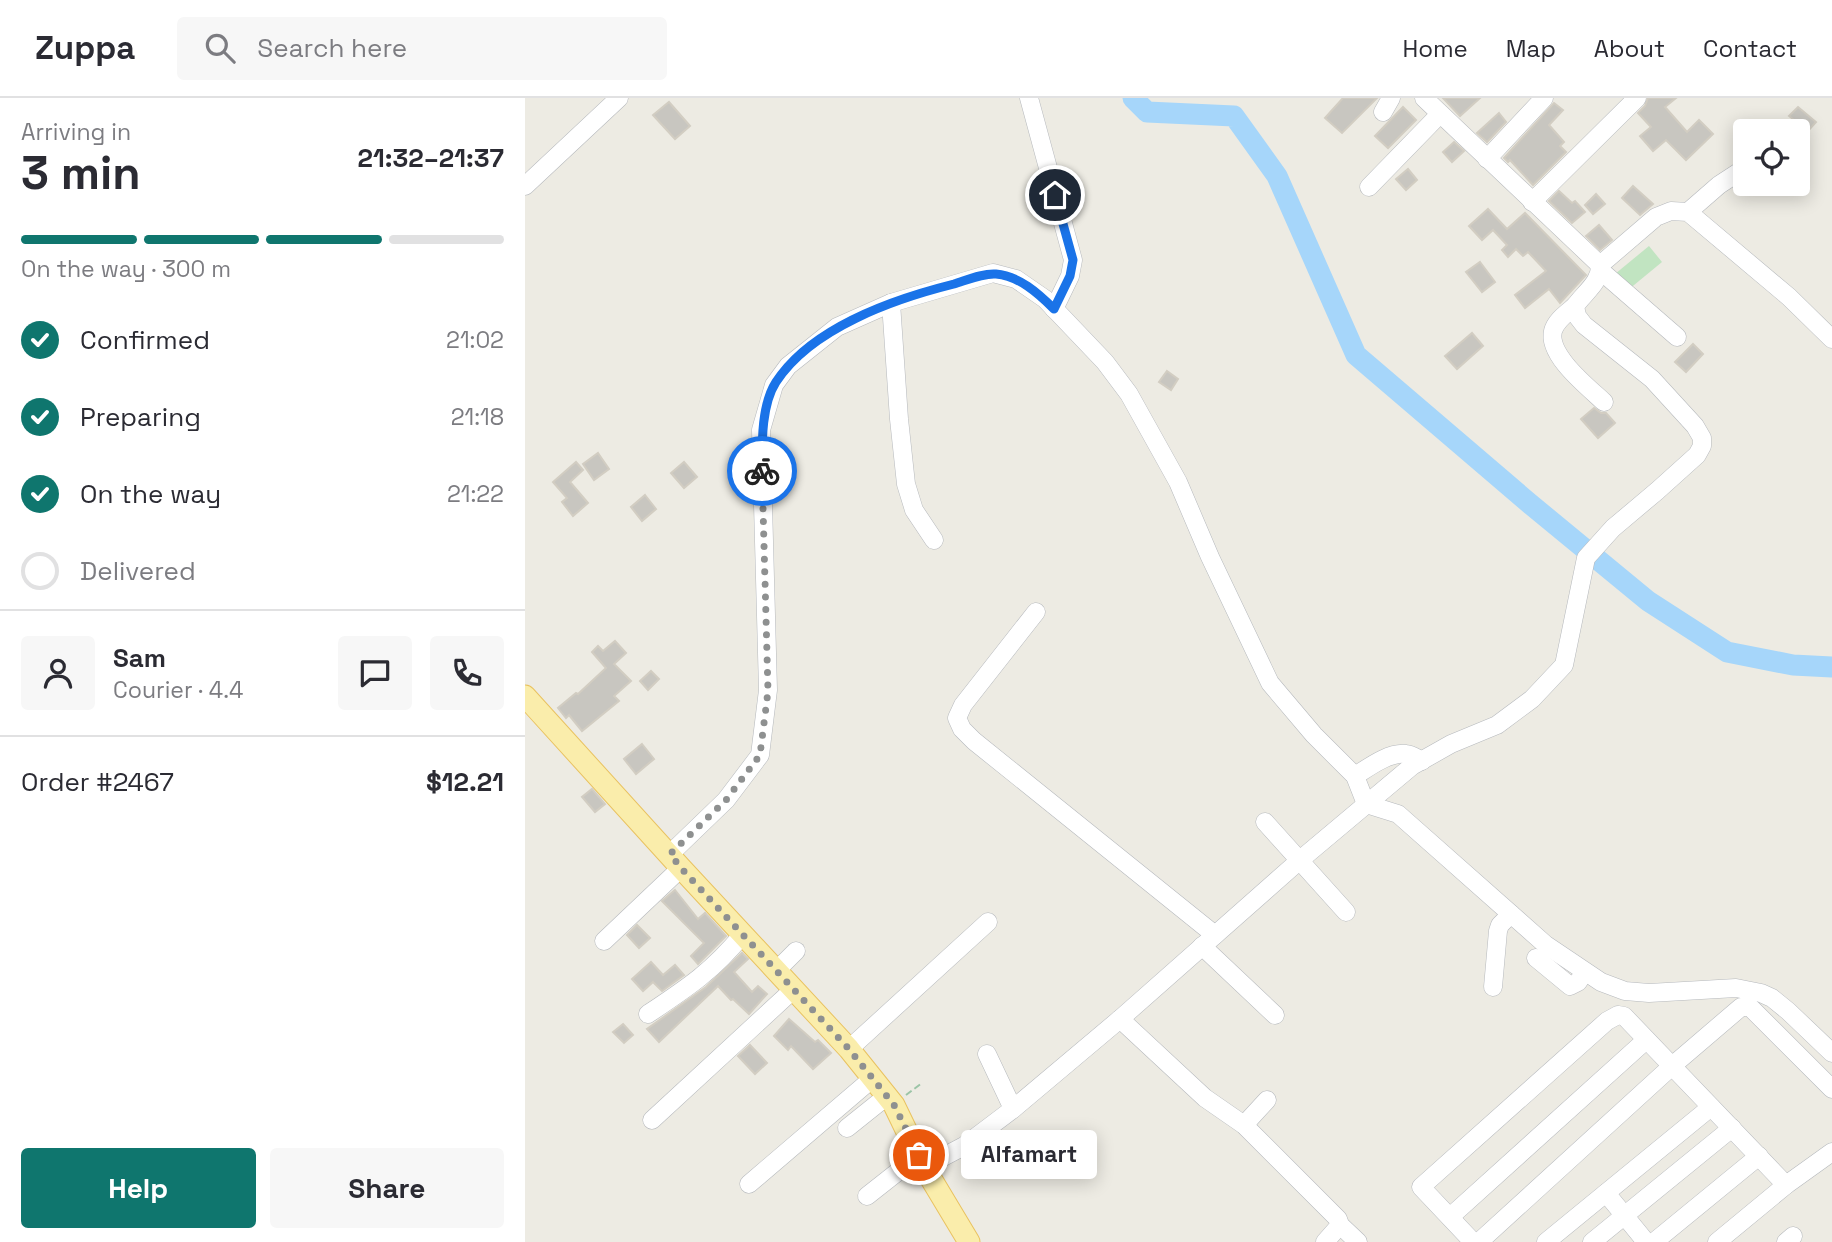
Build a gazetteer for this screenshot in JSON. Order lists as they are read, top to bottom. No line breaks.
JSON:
{"places":["Alfamart"],"page":{"header":"Zuppa","search":"Search here","nav":["Home","Map","About","Contact"],"heading":["3 min","Arriving in","21:32–21:37"],"panel":["Sam","Courier · 4.4","Order #2467","$12.21"],"bar":"On the way · 300 m","list":[["Confirmed","21:02"],["Preparing","21:18"],["On the way","21:22"],"Delivered"],"bubble":"Alfamart","buttons":["Help","Share"]}}
